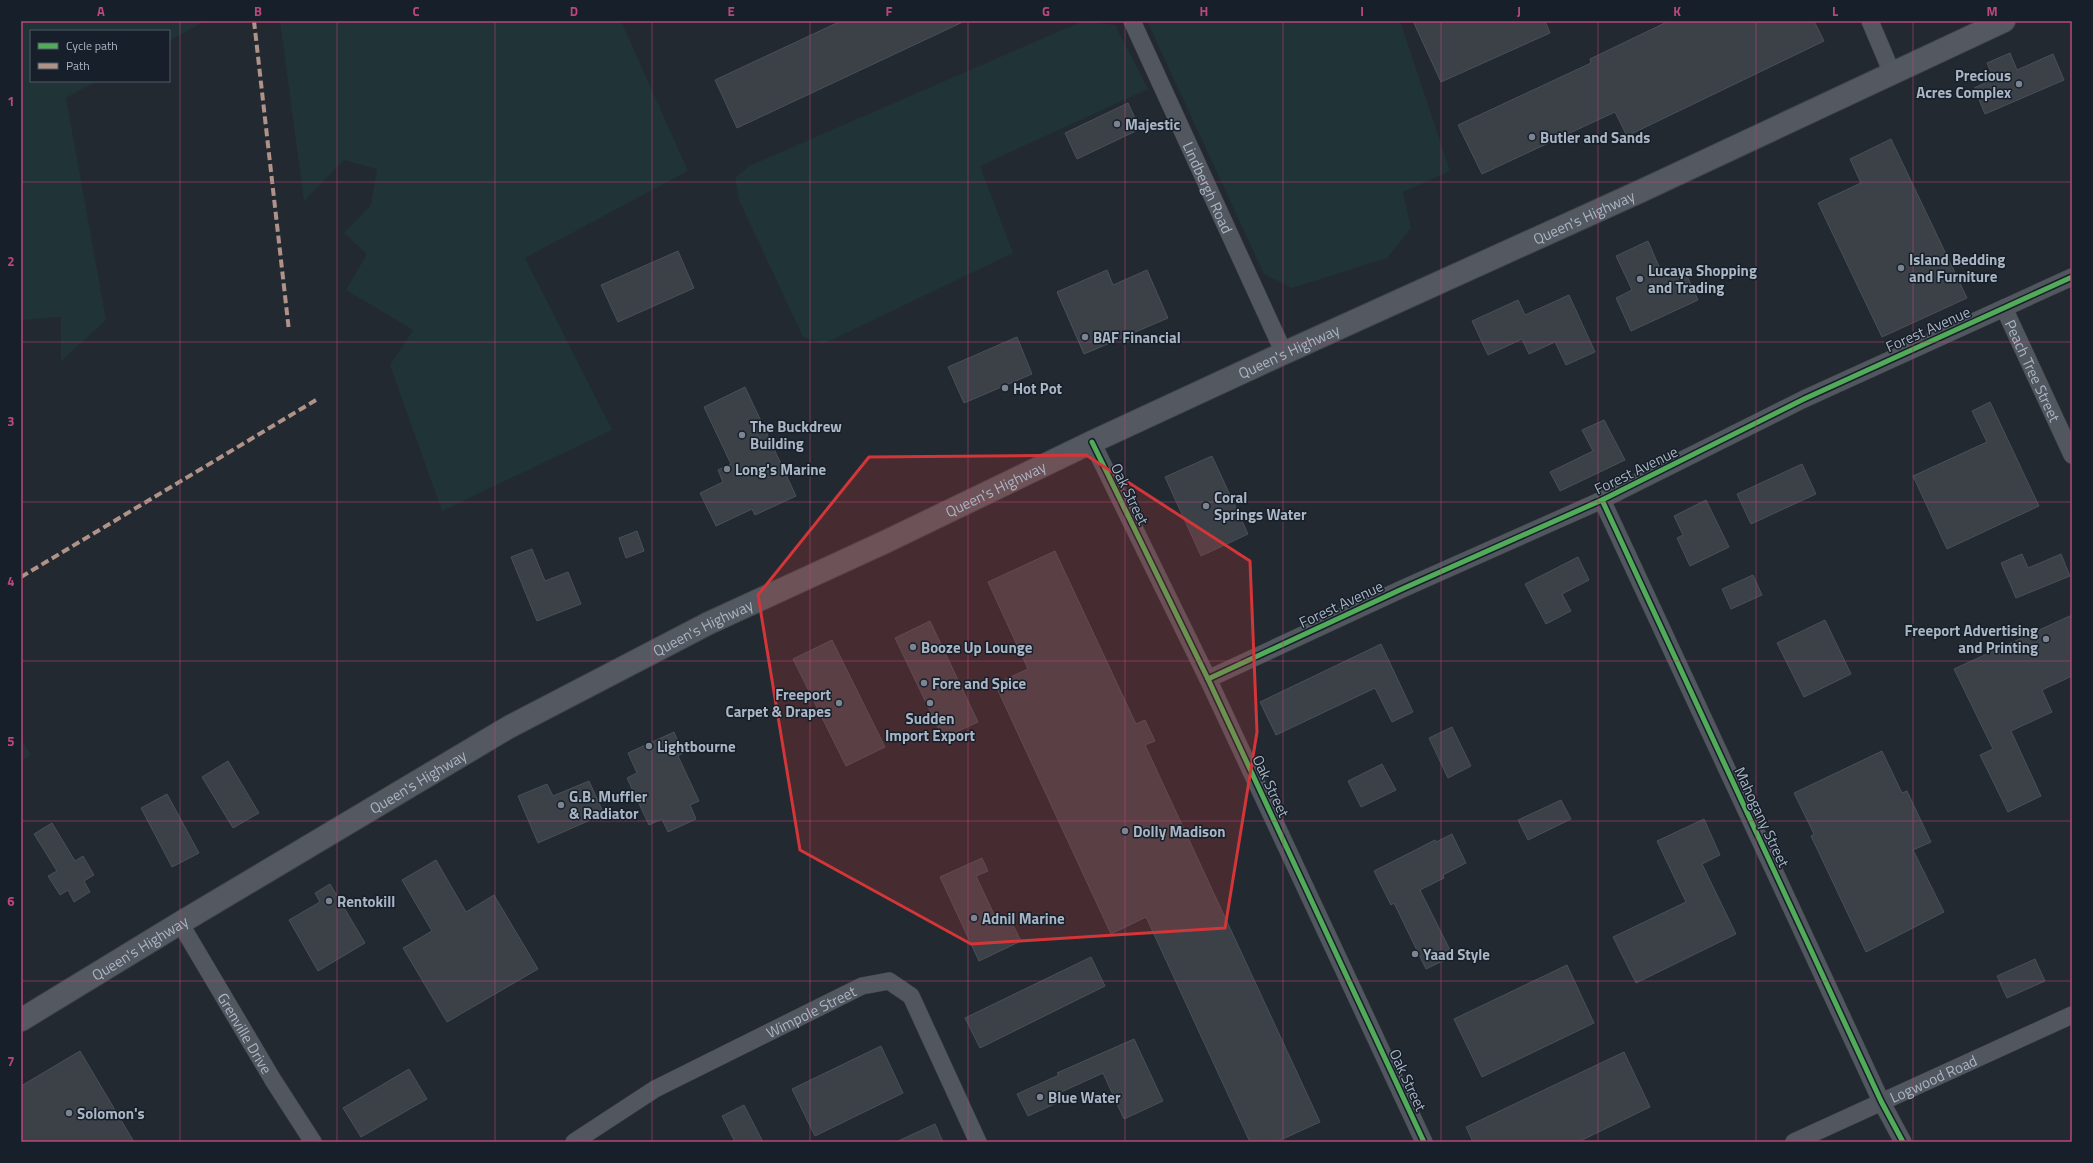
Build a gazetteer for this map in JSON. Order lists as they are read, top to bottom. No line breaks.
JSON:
{"streets":{"main road":["Queen's Highway"],"street":["Lindbergh Road","Forest Avenue","Peach Tree Street","Oak Street","Mahogany Street","Wimpole Street","Grenville Drive","Logwood Road"]},"crossings":[["Lindbergh Road","Queen's Highway"],["Queen's Highway","Oak Street"],["Queen's Highway","Grenville Drive"],["Forest Avenue","Peach Tree Street"],["Forest Avenue","Oak Street"],["Forest Avenue","Mahogany Street"],["Mahogany Street","Logwood Road"]],"places":["Precious Acres Complex","Majestic","Butler and Sands","Island Bedding and Furniture","Lucaya Shopping and Trading","BAF Financial","Hot Pot","The Buckdrew Building","Long's Marine","Coral Springs Water","Freeport Advertising and Printing","Booze Up Lounge","Fore and Spice","Freeport Carpet & Drapes","Sudden Import Export","Lightbourne","G.B. Muffler & Radiator","Dolly Madison","Rentokill","Adnil Marine","Yaad Style","Blue Water","Solomon's"],"legend":["Cycle path","Path"],"grid":{"columns":["A","B","C","D","E","F","G","H","I","J","K","L","M"],"rows":["1","2","3","4","5","6","7"]}}
